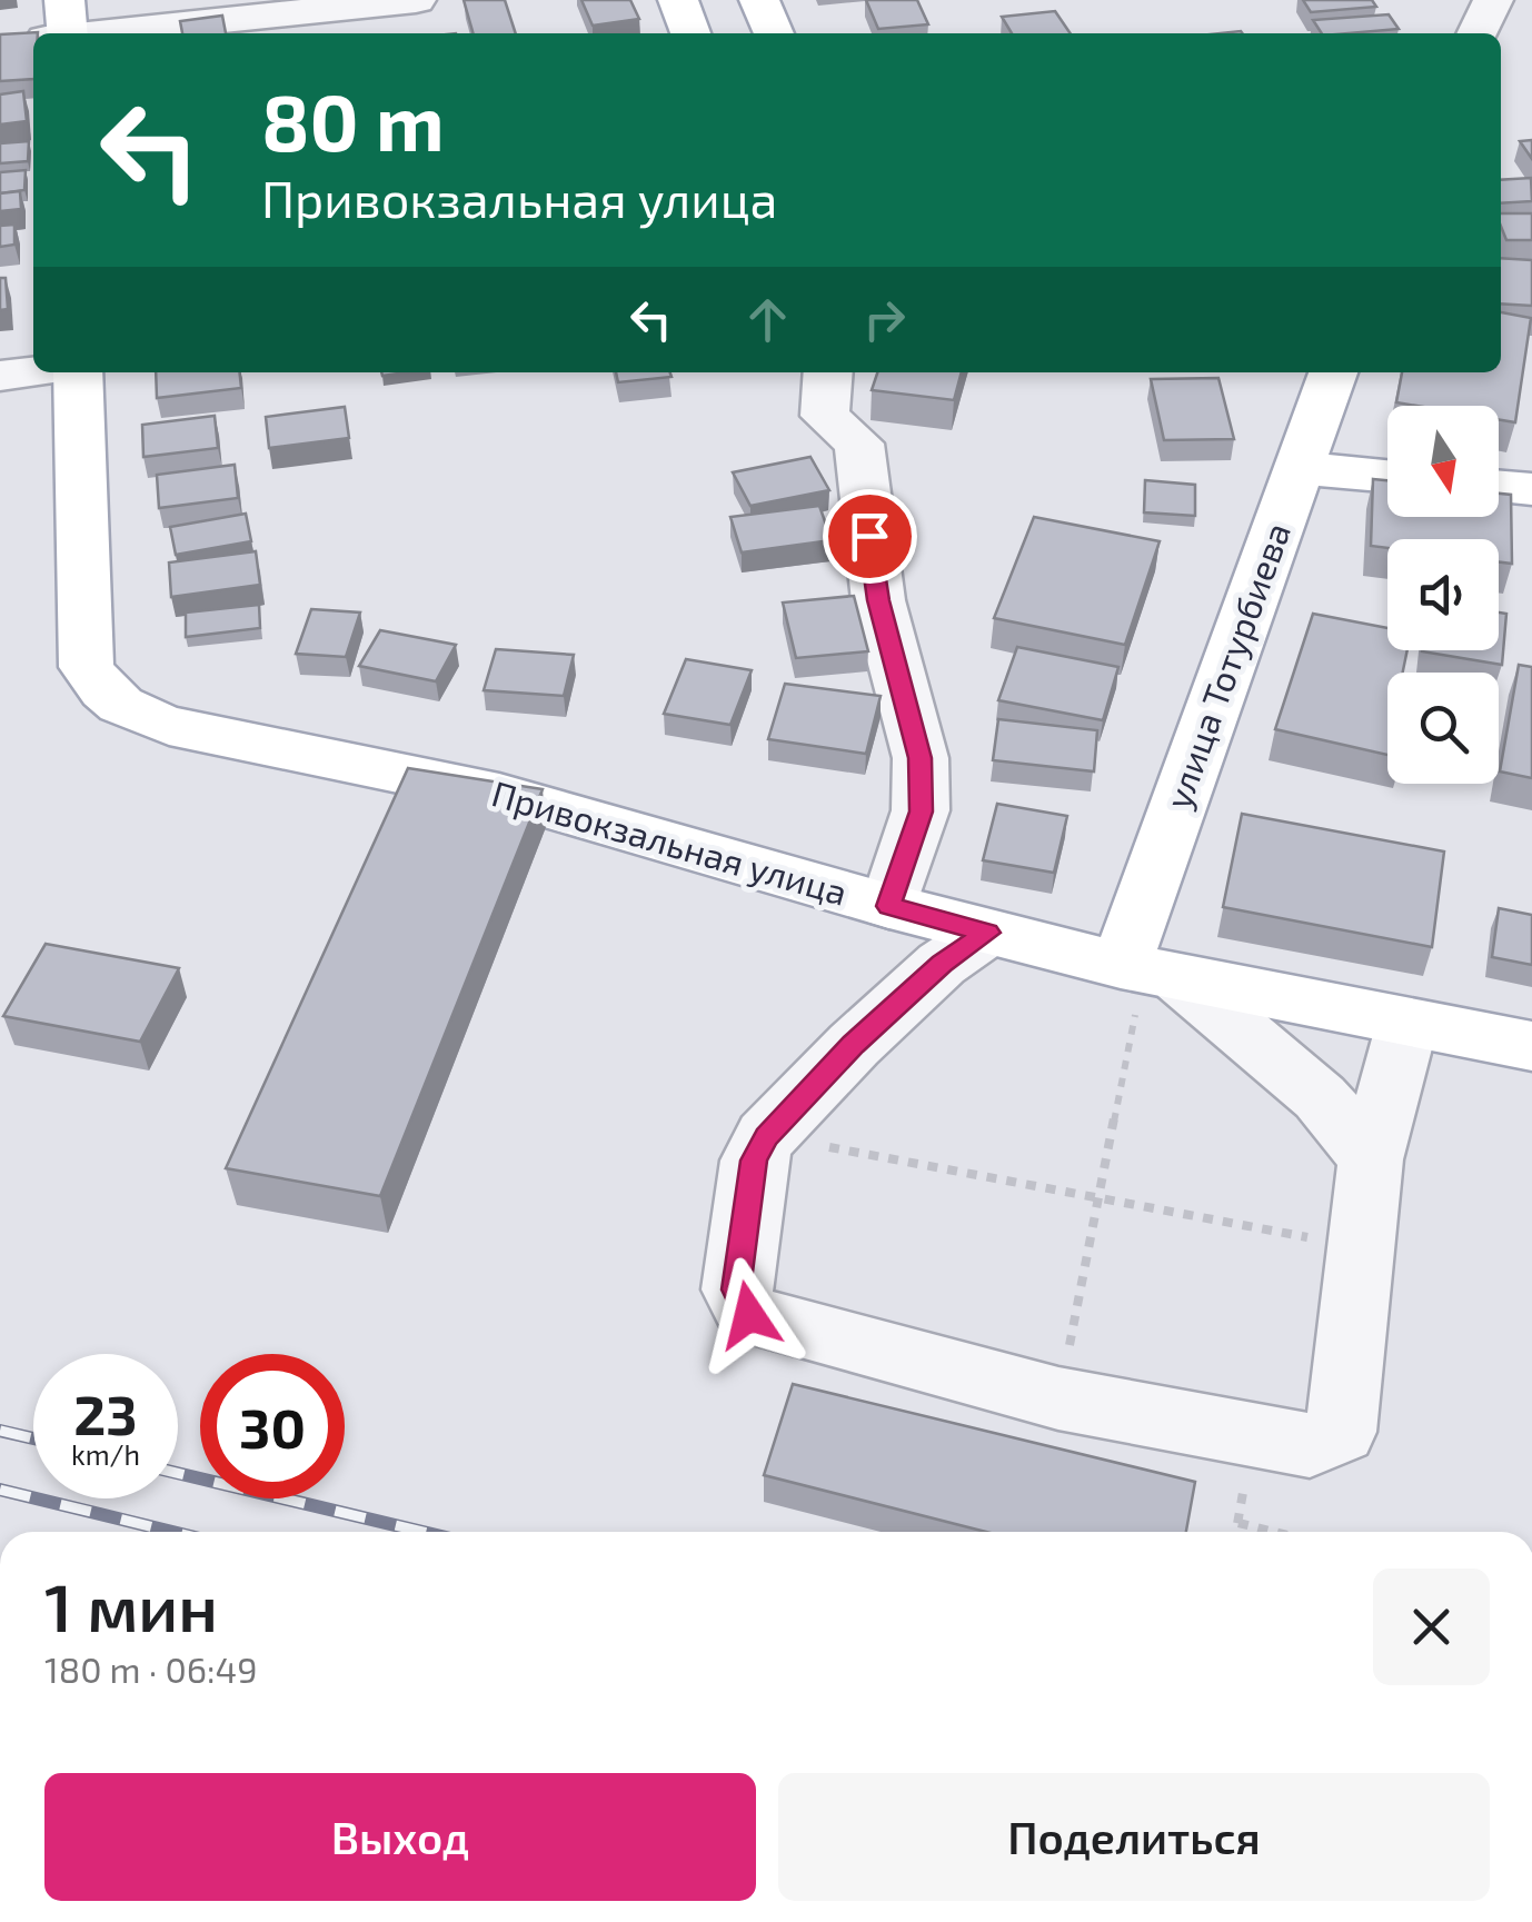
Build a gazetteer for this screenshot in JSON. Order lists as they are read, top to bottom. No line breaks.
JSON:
{"streets":{"main road":["улица Тотурбиева","Привокзальная улица"]},"crossings":[["улица Тотурбиева","Привокзальная улица"]],"north":"bottom","page":{"turn":["80 m","Привокзальная улица"],"speed":"23 km/h","limit":"30","heading":["1 мин","180 m · 06:49"],"buttons":["Выход","Поделиться"]}}
